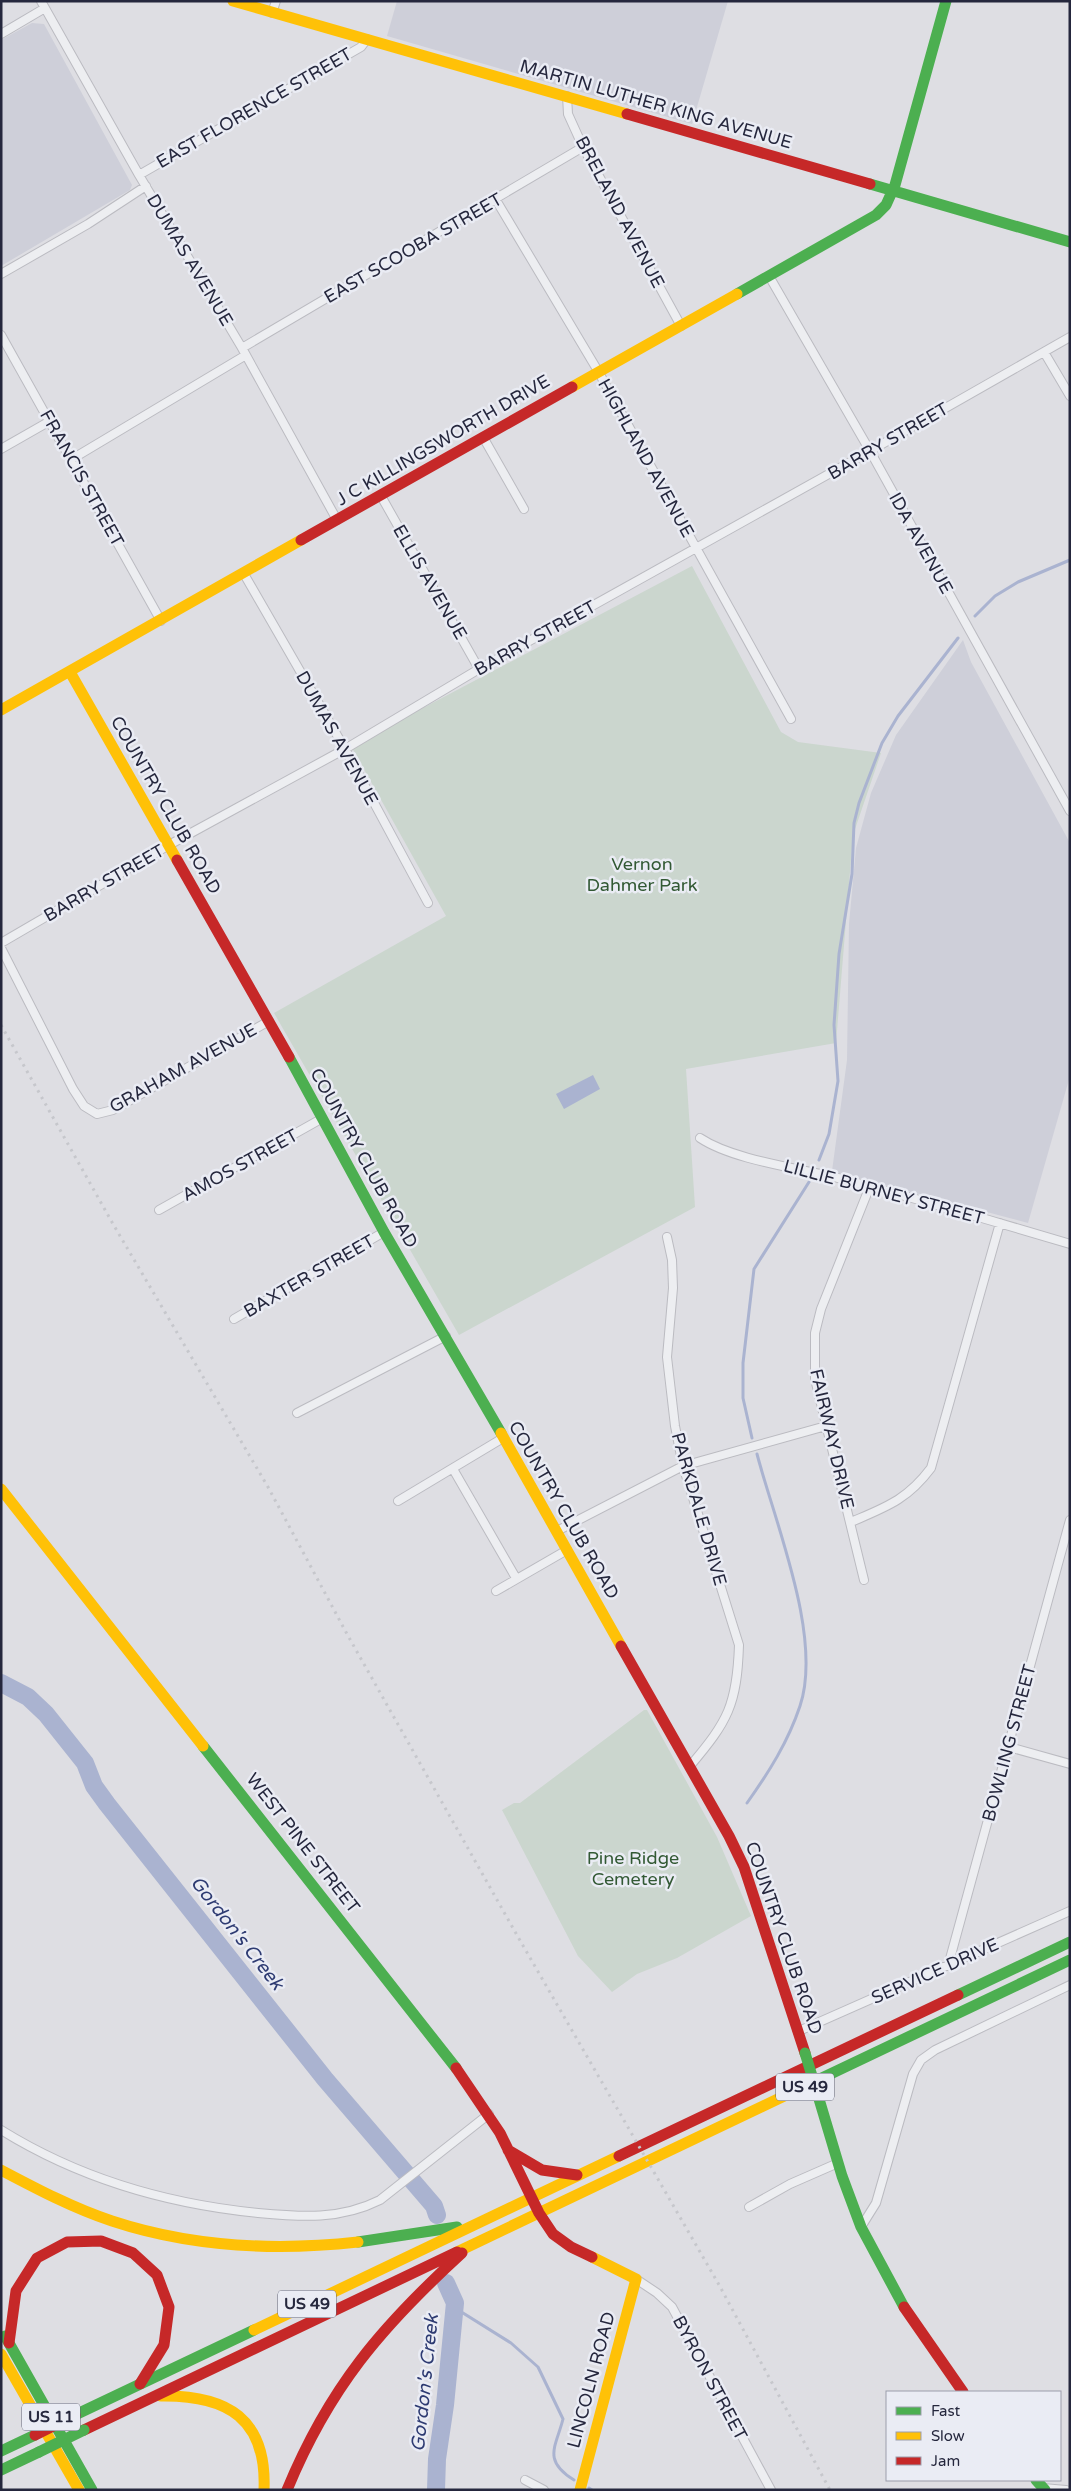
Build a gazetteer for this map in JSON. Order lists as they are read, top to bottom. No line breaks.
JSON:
{"streets":{"main road":["MARTIN LUTHER KING AVENUE","J C KILLINGSWORTH DRIVE","COUNTRY CLUB ROAD","WEST PINE STREET","US 49","LINCOLN ROAD","US 11"],"street":["EAST FLORENCE STREET","BRELAND AVENUE","EAST SCOOBA STREET","DUMAS AVENUE","BARRY STREET","HIGHLAND AVENUE","FRANCIS STREET","IDA AVENUE","ELLIS AVENUE","GRAHAM AVENUE","AMOS STREET","LILLIE BURNEY STREET","BAXTER STREET","FAIRWAY DRIVE","PARKDALE DRIVE","BOWLING STREET","SERVICE DRIVE","BYRON STREET"]},"crossings":[["MARTIN LUTHER KING AVENUE","EAST FLORENCE STREET"],["MARTIN LUTHER KING AVENUE","BRELAND AVENUE"],["MARTIN LUTHER KING AVENUE","J C KILLINGSWORTH DRIVE"],["EAST FLORENCE STREET","DUMAS AVENUE"],["BRELAND AVENUE","EAST SCOOBA STREET"],["BRELAND AVENUE","J C KILLINGSWORTH DRIVE"],["EAST SCOOBA STREET","DUMAS AVENUE"],["EAST SCOOBA STREET","HIGHLAND AVENUE"],["EAST SCOOBA STREET","FRANCIS STREET"],["DUMAS AVENUE","J C KILLINGSWORTH DRIVE"],["DUMAS AVENUE","BARRY STREET"],["J C KILLINGSWORTH DRIVE","HIGHLAND AVENUE"],["J C KILLINGSWORTH DRIVE","FRANCIS STREET"],["J C KILLINGSWORTH DRIVE","IDA AVENUE"],["J C KILLINGSWORTH DRIVE","ELLIS AVENUE"],["J C KILLINGSWORTH DRIVE","COUNTRY CLUB ROAD"],["BARRY STREET","HIGHLAND AVENUE"],["BARRY STREET","IDA AVENUE"],["BARRY STREET","ELLIS AVENUE"],["BARRY STREET","COUNTRY CLUB ROAD"],["COUNTRY CLUB ROAD","GRAHAM AVENUE"],["COUNTRY CLUB ROAD","AMOS STREET"],["COUNTRY CLUB ROAD","BAXTER STREET"],["COUNTRY CLUB ROAD","PARKDALE DRIVE"],["COUNTRY CLUB ROAD","SERVICE DRIVE"],["LILLIE BURNEY STREET","FAIRWAY DRIVE"],["BOWLING STREET","SERVICE DRIVE"],["WEST PINE STREET","US 49"],["WEST PINE STREET","BYRON STREET"],["WEST PINE STREET","LINCOLN ROAD"],["BYRON STREET","LINCOLN ROAD"]],"water":["Gordon's Creek"],"parks":["Vernon Dahmer Park","Pine Ridge Cemetery"],"legend":["Fast","Slow","Jam"]}
